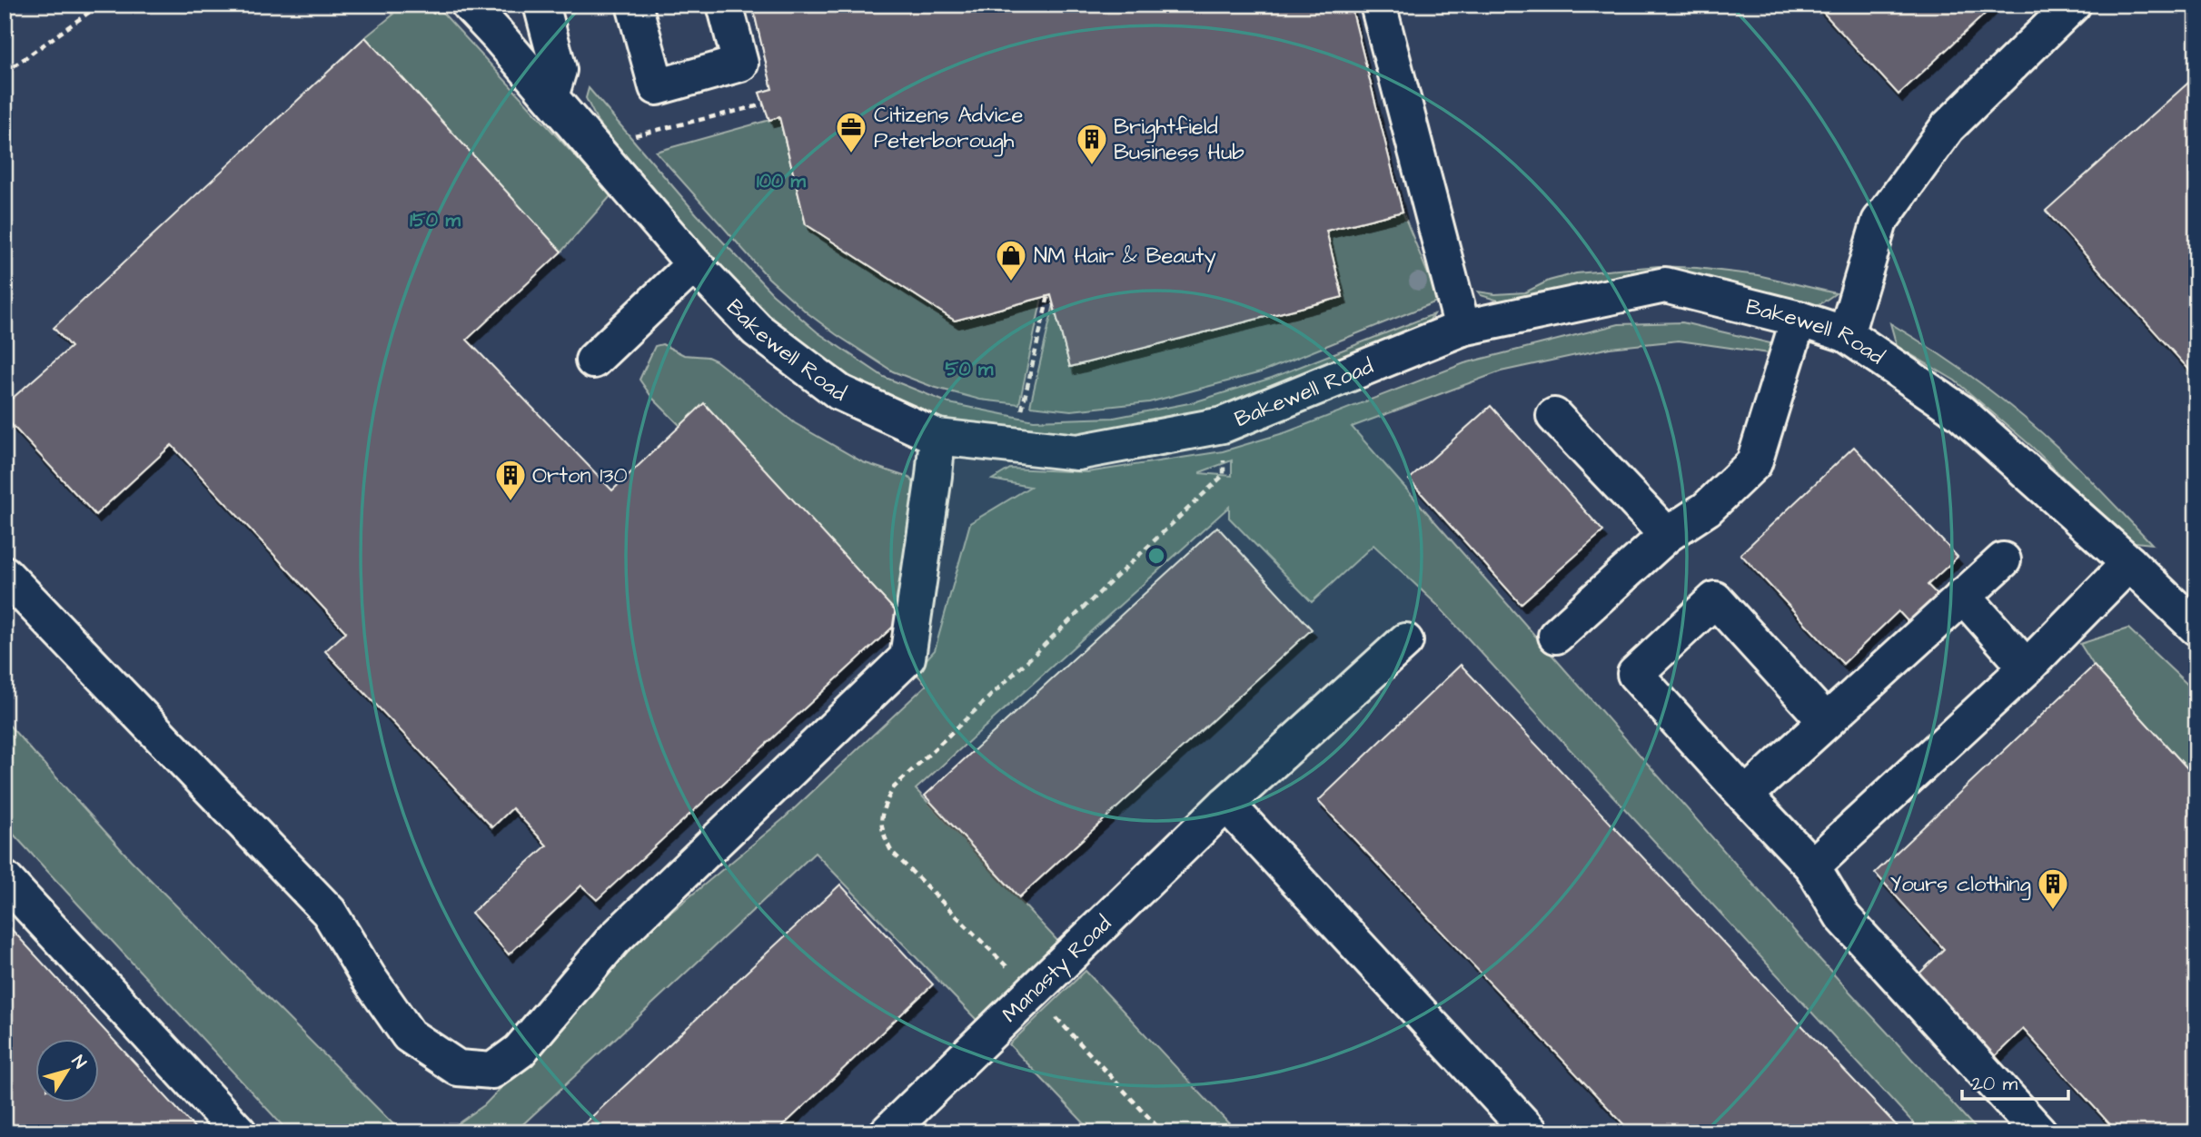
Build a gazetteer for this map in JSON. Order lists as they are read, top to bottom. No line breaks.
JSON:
{"streets":{"street":["Bakewell Road","Manasty Road"]},"places":{"office":["Citizens Advice Peterborough"],"building":["Brightfield Business Hub","Orton 130","Yours clothing"],"shop":["NM Hair & Beauty"]},"scale_bar":"20 m","north":"top right","rings":["100 m","150 m","50 m"]}
